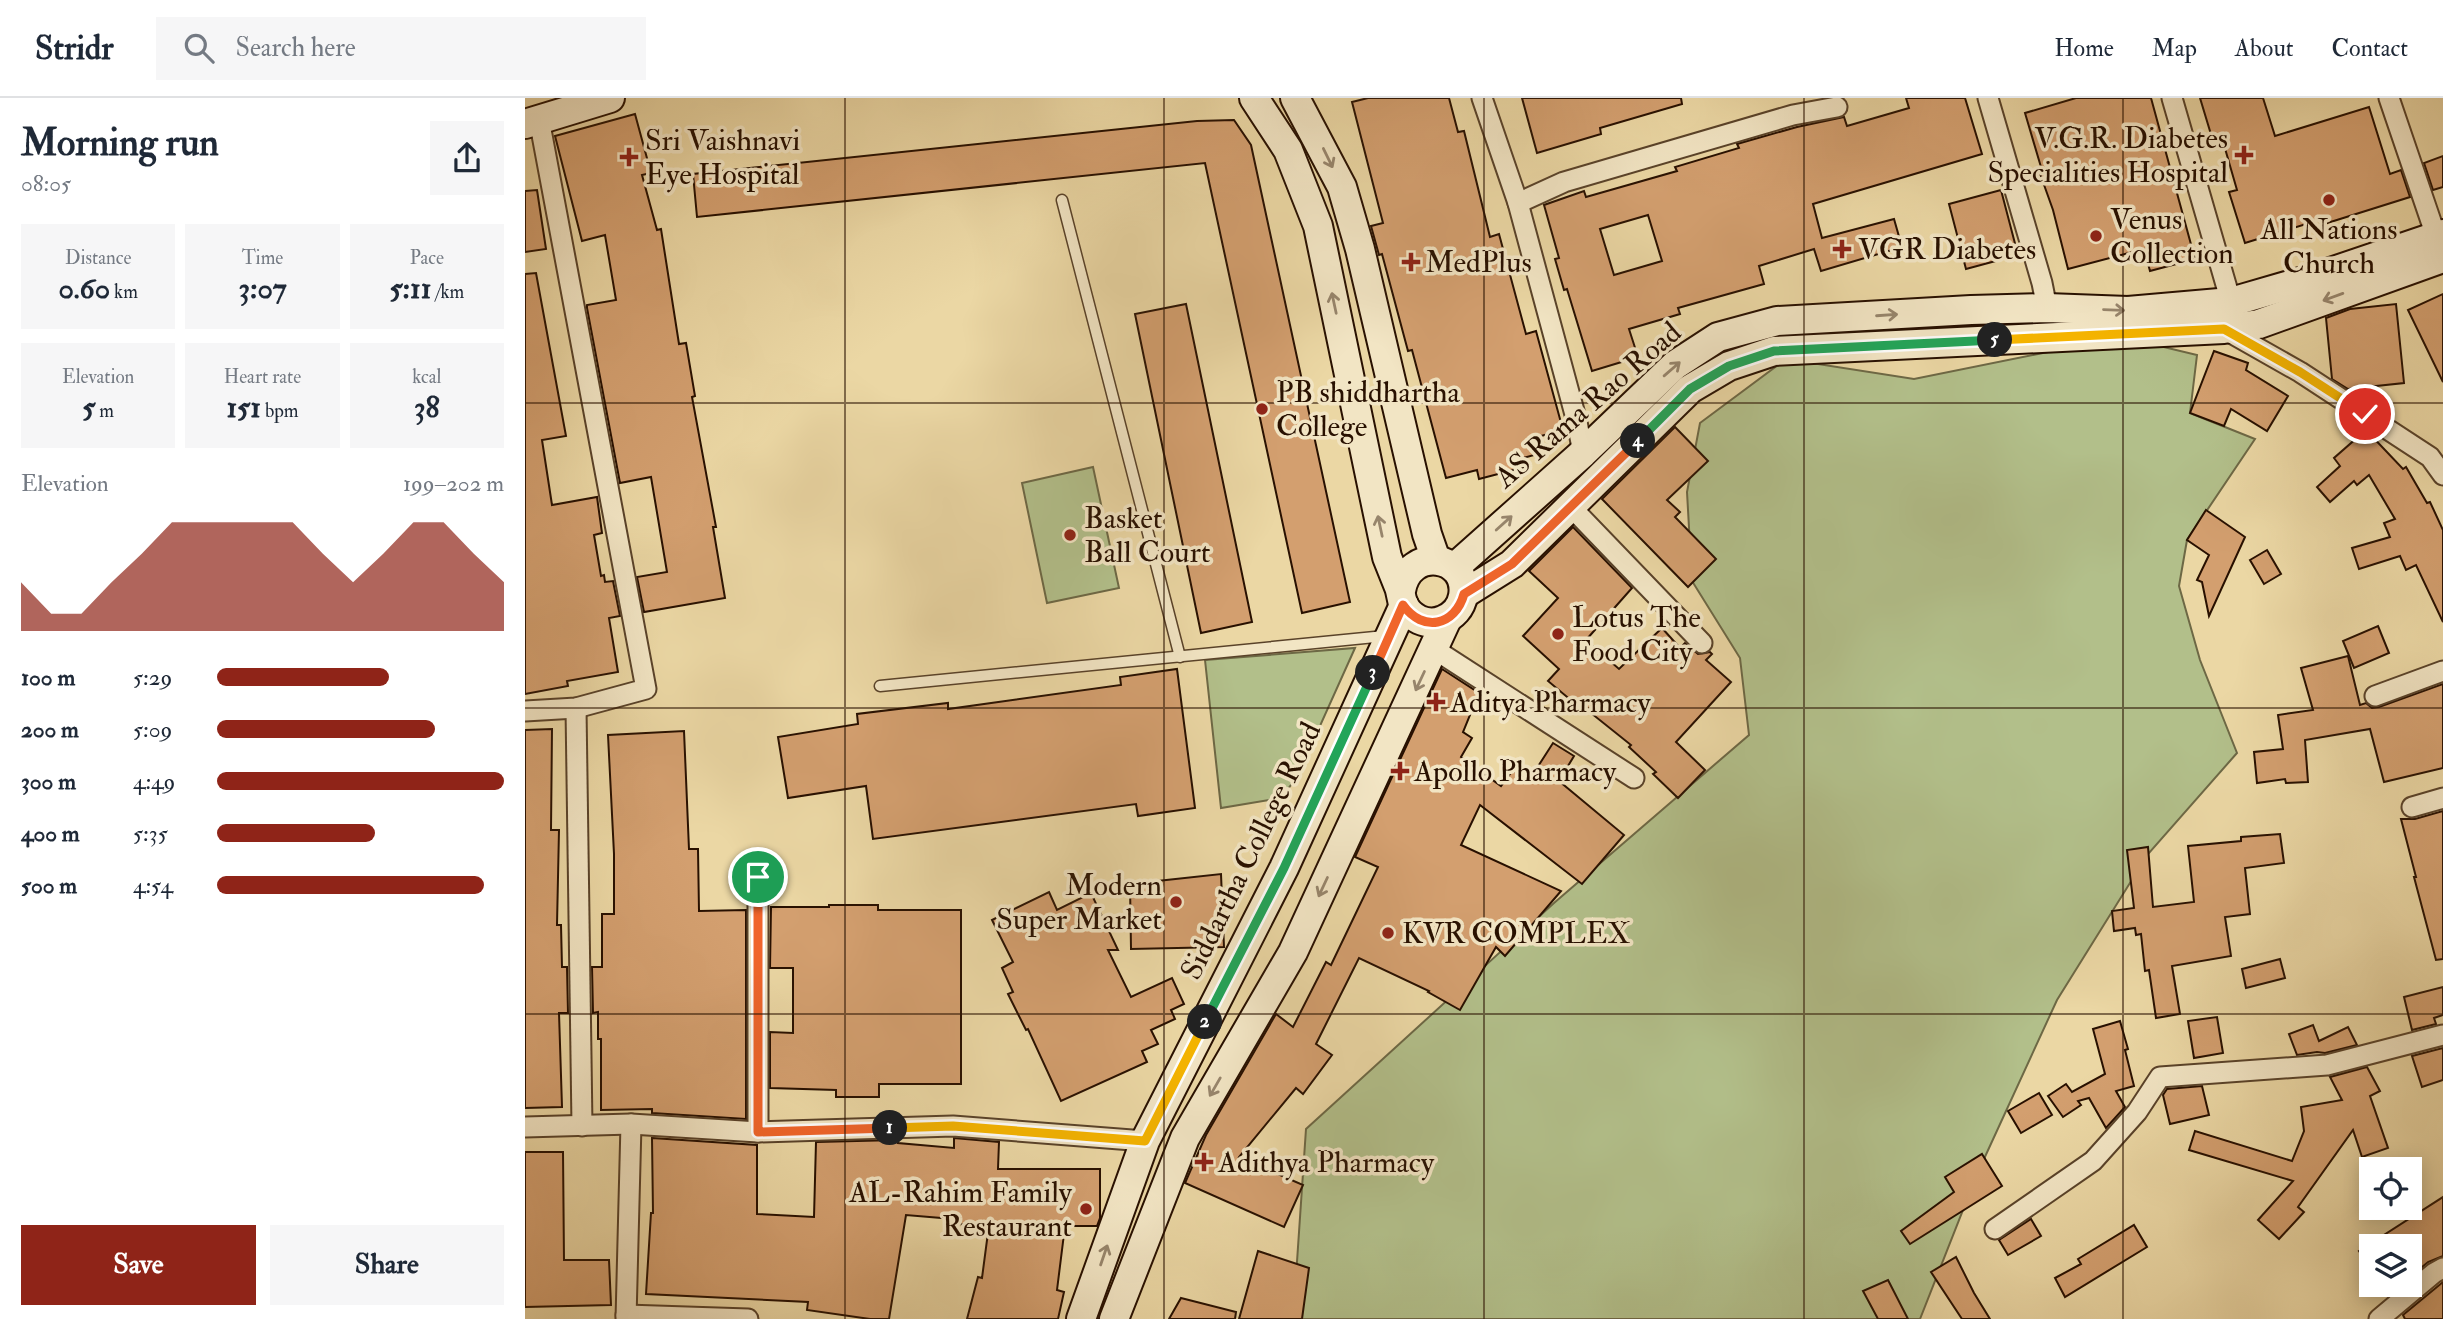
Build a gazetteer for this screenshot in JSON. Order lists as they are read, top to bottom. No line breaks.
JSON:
{"streets":{"street":["AS Rama Rao Road","Siddartha College Road"]},"crossings":[["AS Rama Rao Road","Siddartha College Road"]],"places":{"health":["V.G.R. Diabetes Specialities Hospital","Sri Vaishnavi Eye Hospital","VGR Diabetes","MedPlus","Aditya Pharmacy","Apollo Pharmacy","Adithya Pharmacy"],"other":["All Nations Church","Venus Collection","PB shiddhartha College","Basket Ball Court","Lotus The Food City","Modern Super Market","KVR COMPLEX","AL-Rahim Family Restaurant"]},"page":{"header":"Stridr","search":"Search here","nav":["Home","Map","About","Contact"],"heading":["Morning run","08:05"],"stats":[["Distance","0.60 km"],["Time","3:07"],["Pace","5:11 /km"],["Elevation","5 m"],["Heart rate","151 bpm"],["kcal","38"]],"pins":["5","4","3","2","1"],"chart":["Elevation","199–202 m"],"list":[{"name":"100 m","note":"5:29"},{"name":"200 m","note":"5:09"},{"name":"300 m","note":"4:49"},{"name":"400 m","note":"5:35"},{"name":"500 m","note":"4:54"}],"buttons":["Save","Share"]}}
